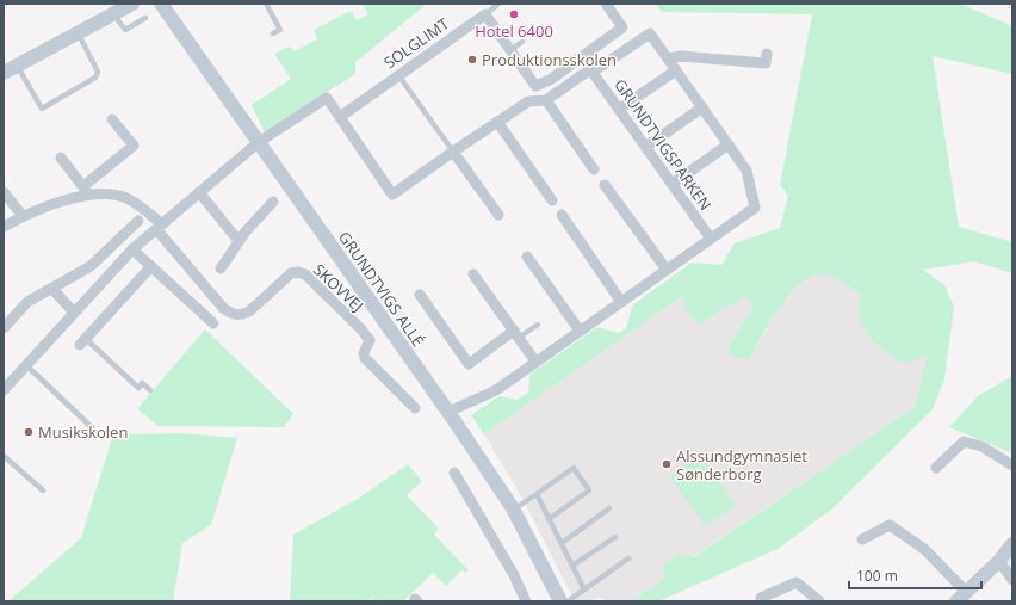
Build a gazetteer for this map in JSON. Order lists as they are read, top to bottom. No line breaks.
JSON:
{"streets":{"street":["SOLGLIMT","GRUNDTVIGSPARKEN","SKOVVEJ","GRUNDTVIGS ALLÉ"]},"crossings":[["SOLGLIMT","GRUNDTVIGSPARKEN"]],"places":["Hotel 6400","Produktionsskolen","Musikskolen","Alssundgymnasiet Sønderborg"],"scale_bar":"100 m"}
